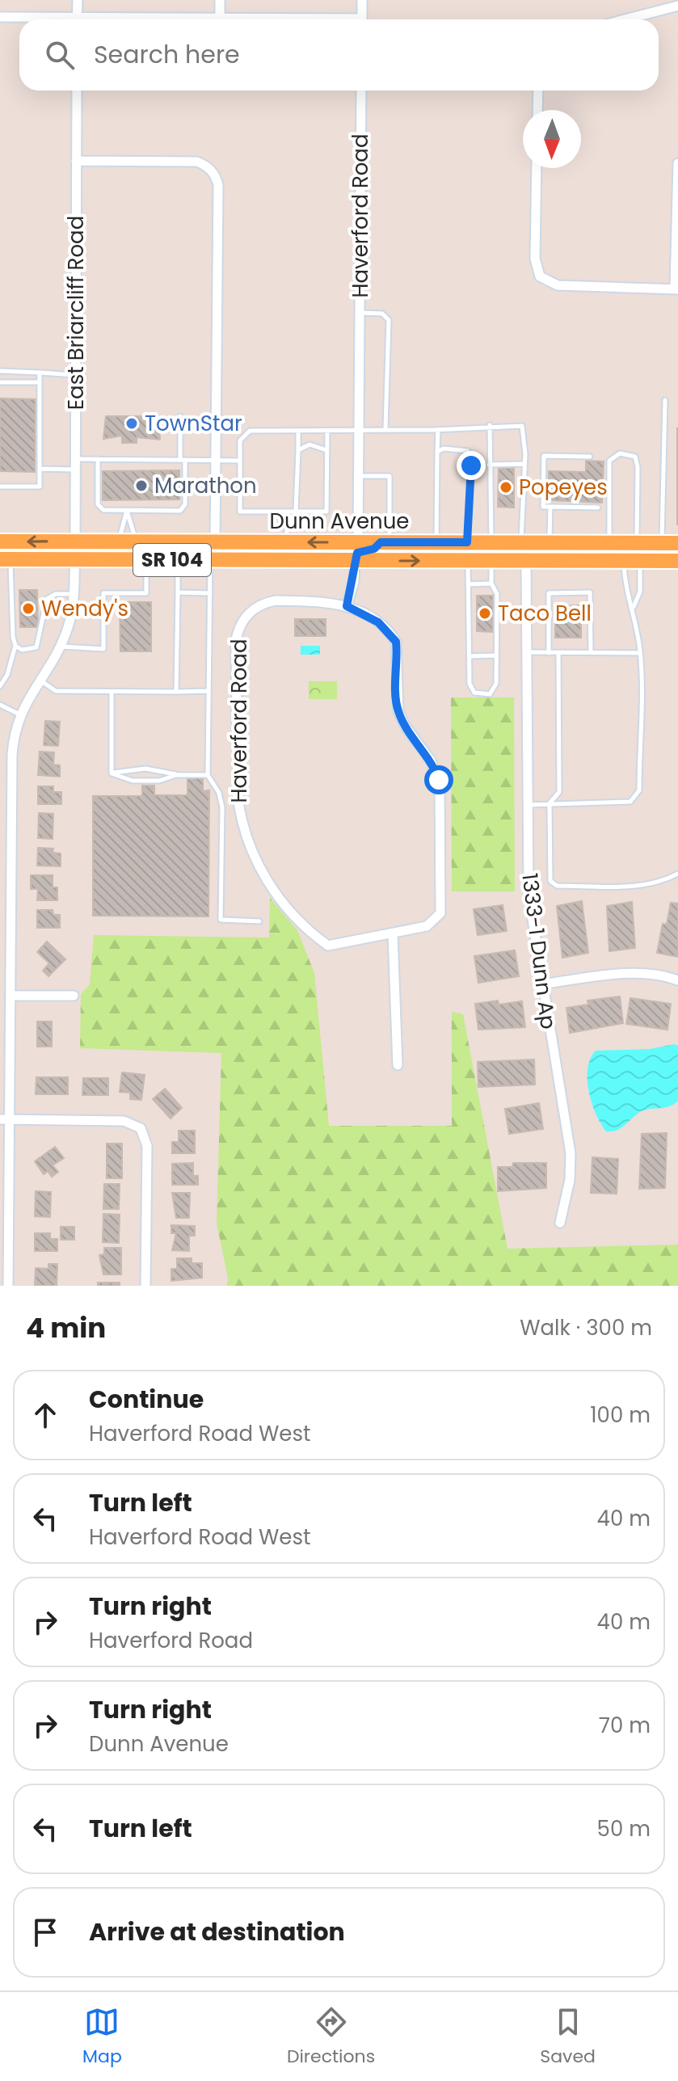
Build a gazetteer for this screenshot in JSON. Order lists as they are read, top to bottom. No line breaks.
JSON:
{"streets":{"main road":["Dunn Avenue","SR 104"],"street":["Haverford Road","East Briarcliff Road","1333-1 Dunn Ap"]},"crossings":[["Haverford Road","Dunn Avenue"],["East Briarcliff Road","Dunn Avenue"],["Dunn Avenue","1333-1 Dunn Ap"]],"places":["TownStar","Marathon","Popeyes","Wendy's","Taco Bell"],"north":"bottom","page":{"search":"Search here","heading":["4 min","Walk · 300 m"],"list":[["Continue","Haverford Road West","100 m"],["Turn left","Haverford Road West","40 m"],["Turn right","Haverford Road","40 m"],["Turn right","Dunn Avenue","70 m"],["Turn left","50 m"],"Arrive at destination"],"nav":["Map","Directions","Saved"]}}
